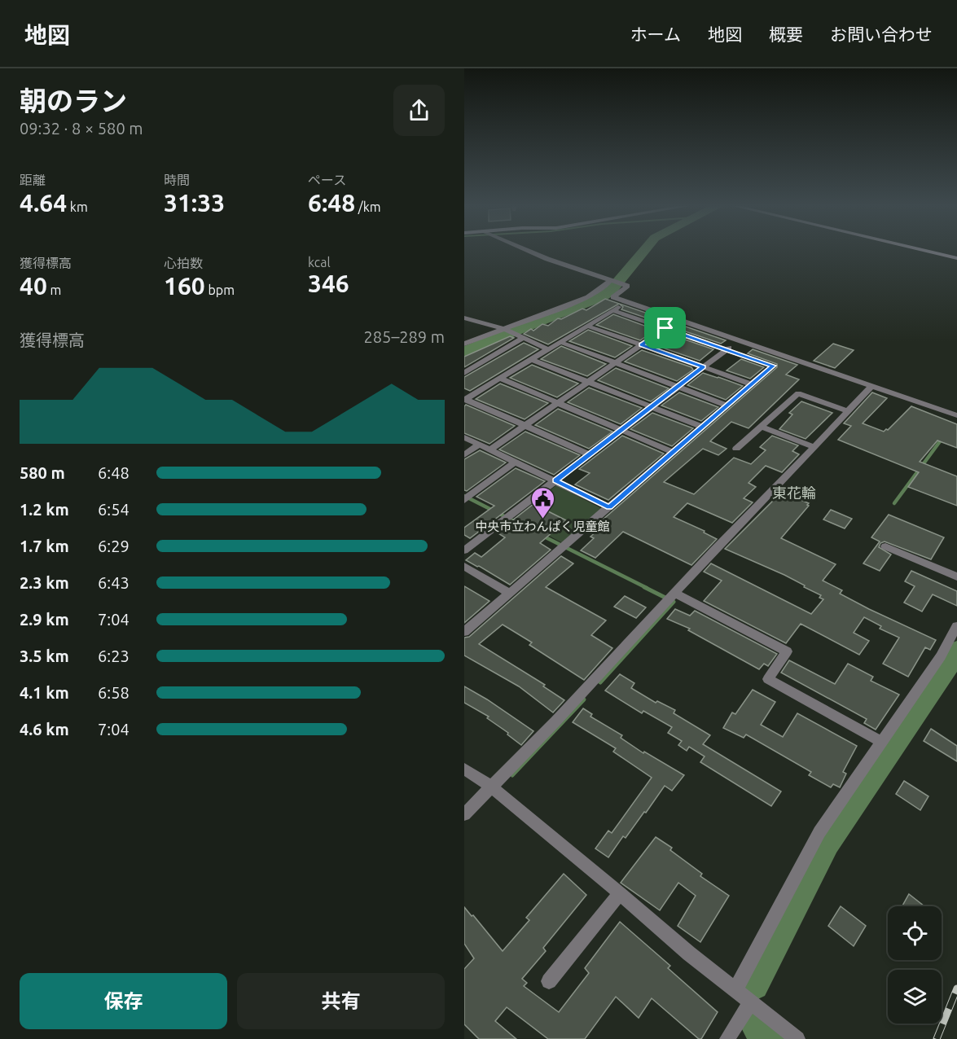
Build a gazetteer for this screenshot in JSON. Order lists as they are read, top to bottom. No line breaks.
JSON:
{"districts":["東花輪"],"places":{"public building":["中央市立わんぱく児童館"]},"page":{"header":"地図","nav":["ホーム","地図","概要","お問い合わせ"],"heading":["朝のラン","09:32 · 8 × 580 m"],"stats":[["距離","4.64 km"],["時間","31:33"],["ペース","6:48 /km"],["獲得標高","40 m"],["心拍数","160 bpm"],["kcal","346"]],"chart":["獲得標高","285–289 m"],"list":[{"name":"580 m","note":"6:48"},{"name":"1.2 km","note":"6:54"},{"name":"1.7 km","note":"6:29"},{"name":"2.3 km","note":"6:43"},{"name":"2.9 km","note":"7:04"},{"name":"3.5 km","note":"6:23"},{"name":"4.1 km","note":"6:58"},{"name":"4.6 km","note":"7:04"}],"buttons":["保存","共有"]}}
